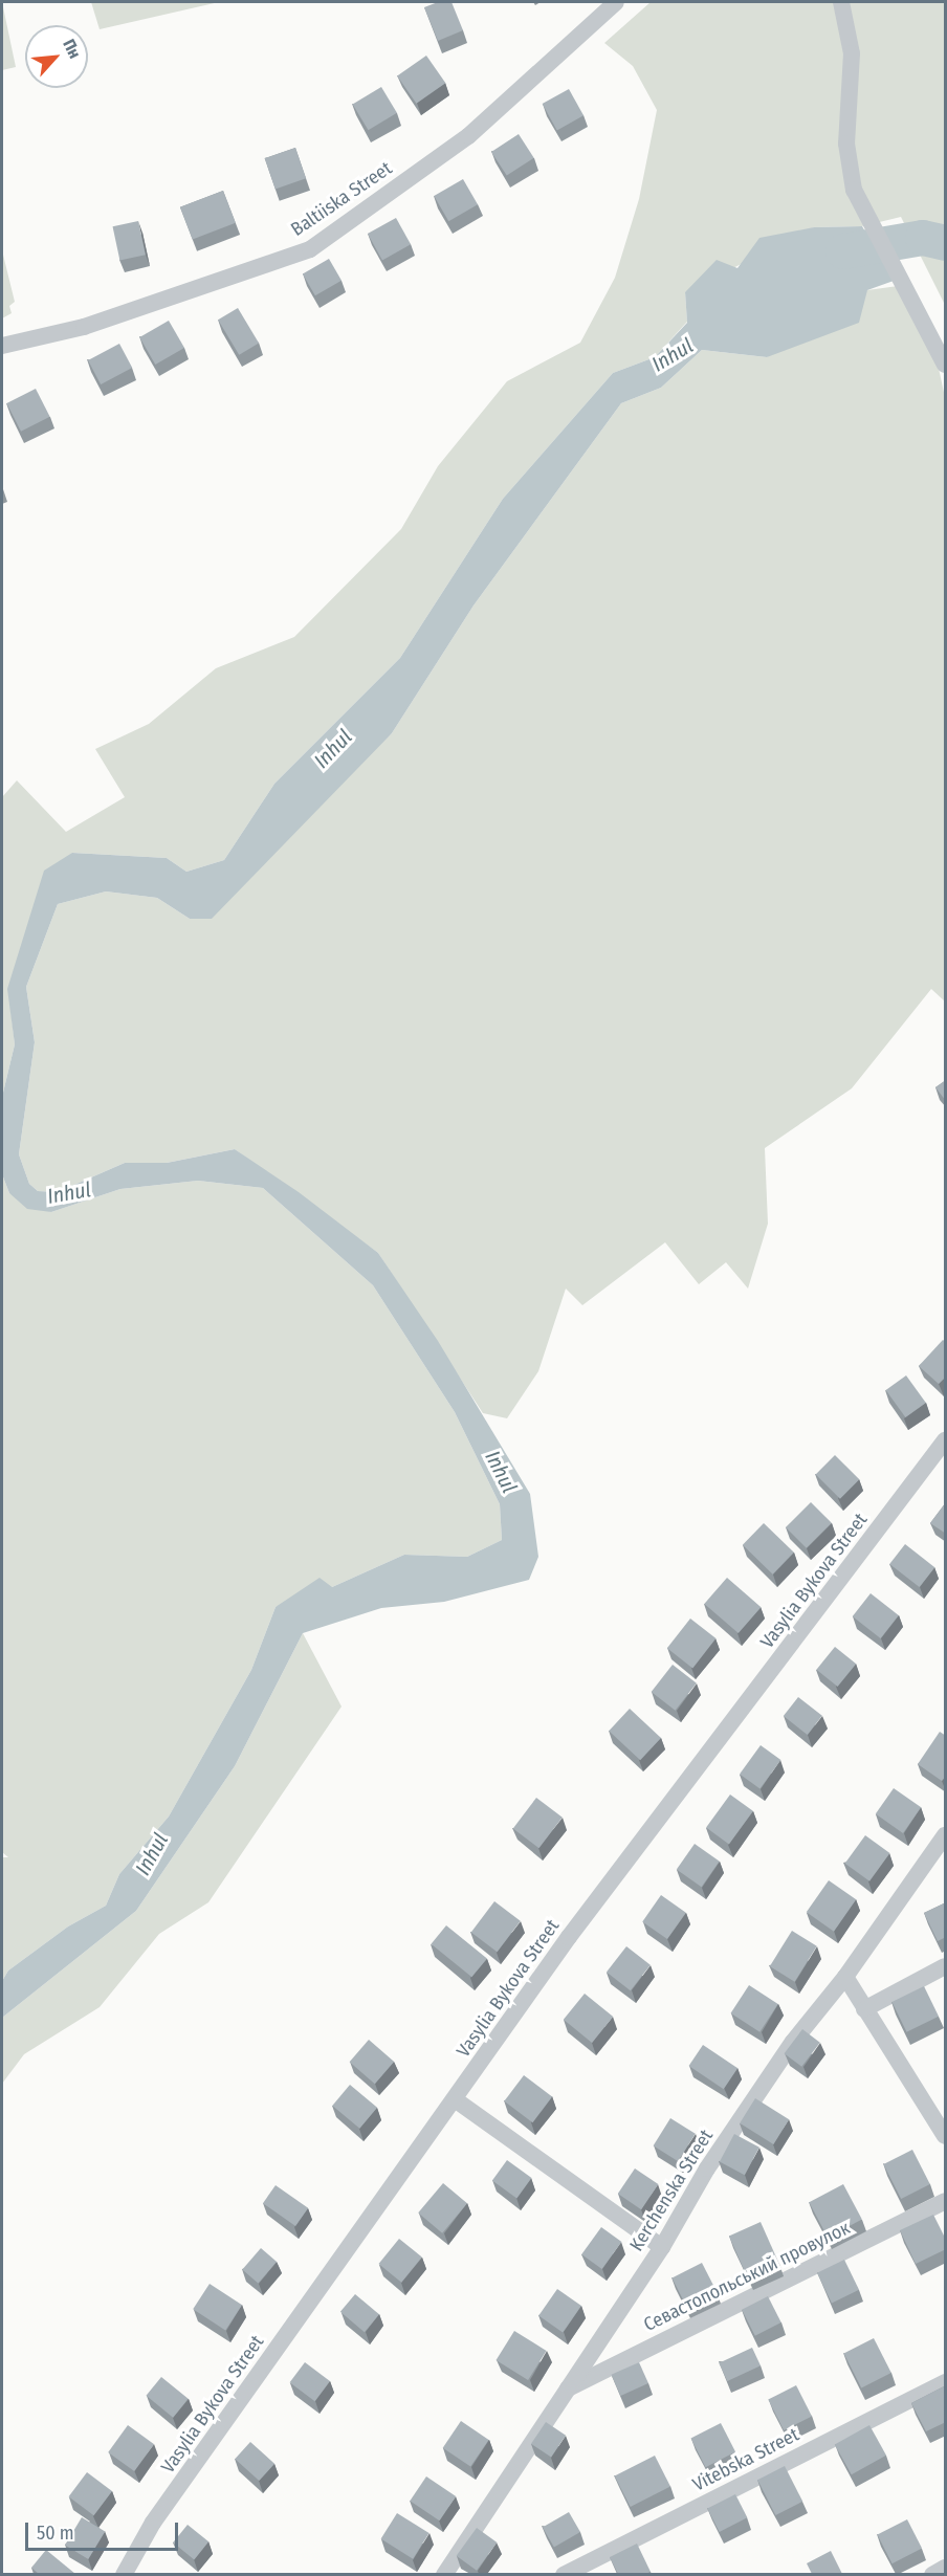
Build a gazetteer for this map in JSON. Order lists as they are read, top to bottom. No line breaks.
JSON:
{"streets":{"street":["Baltiiska Street","Vasylia Bykova Street","Kerchenska Street","Севастопольський провулок","Vitebska Street"]},"crossings":[["Kerchenska Street","Севастопольський провулок"]],"water":["Inhul"],"scale_bar":"50 m","north":"top right"}
